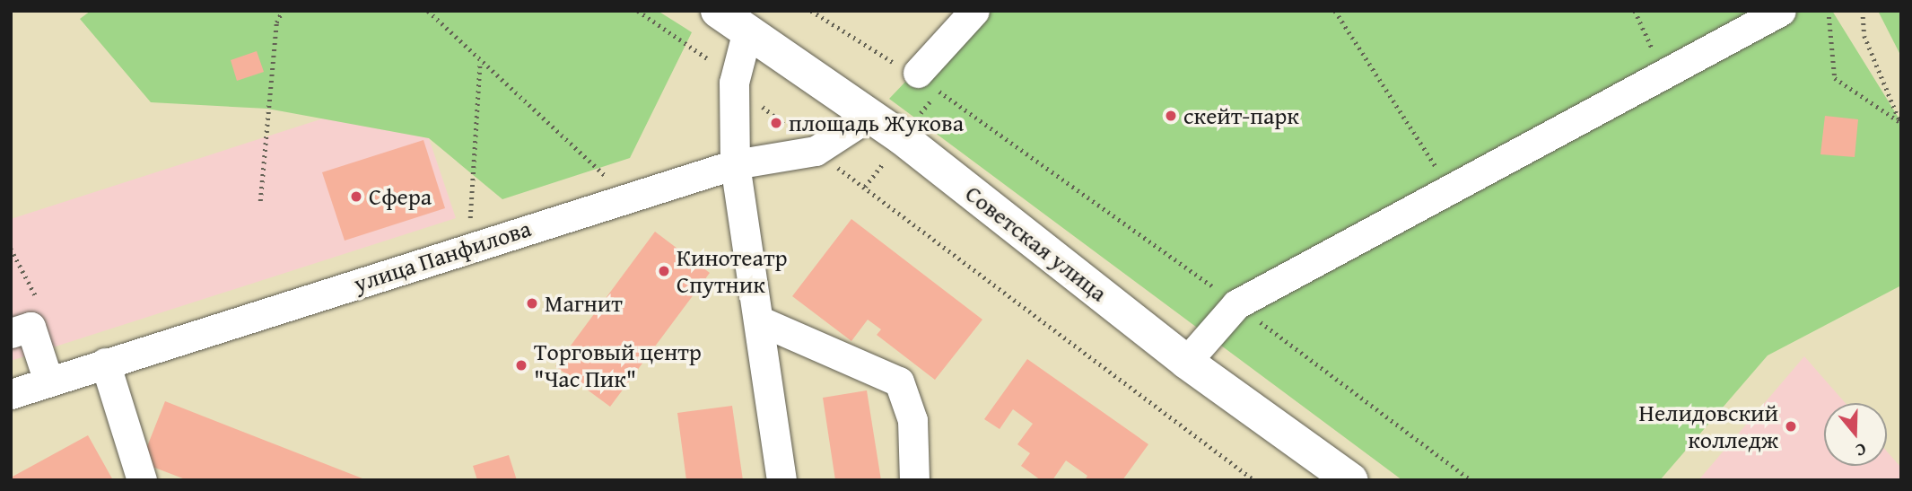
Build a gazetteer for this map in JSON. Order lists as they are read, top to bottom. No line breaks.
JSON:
{"streets":{"main road":["Советская улица"],"street":["улица Панфилова"]},"crossings":[["Советская улица","улица Панфилова"]],"places":["скейт-парк","площадь Жукова","Сфера","Кинотеатр Спутник","Магнит","Торговый центр \"Час Пик\"","Нелидовский колледж"],"north":"bottom"}
